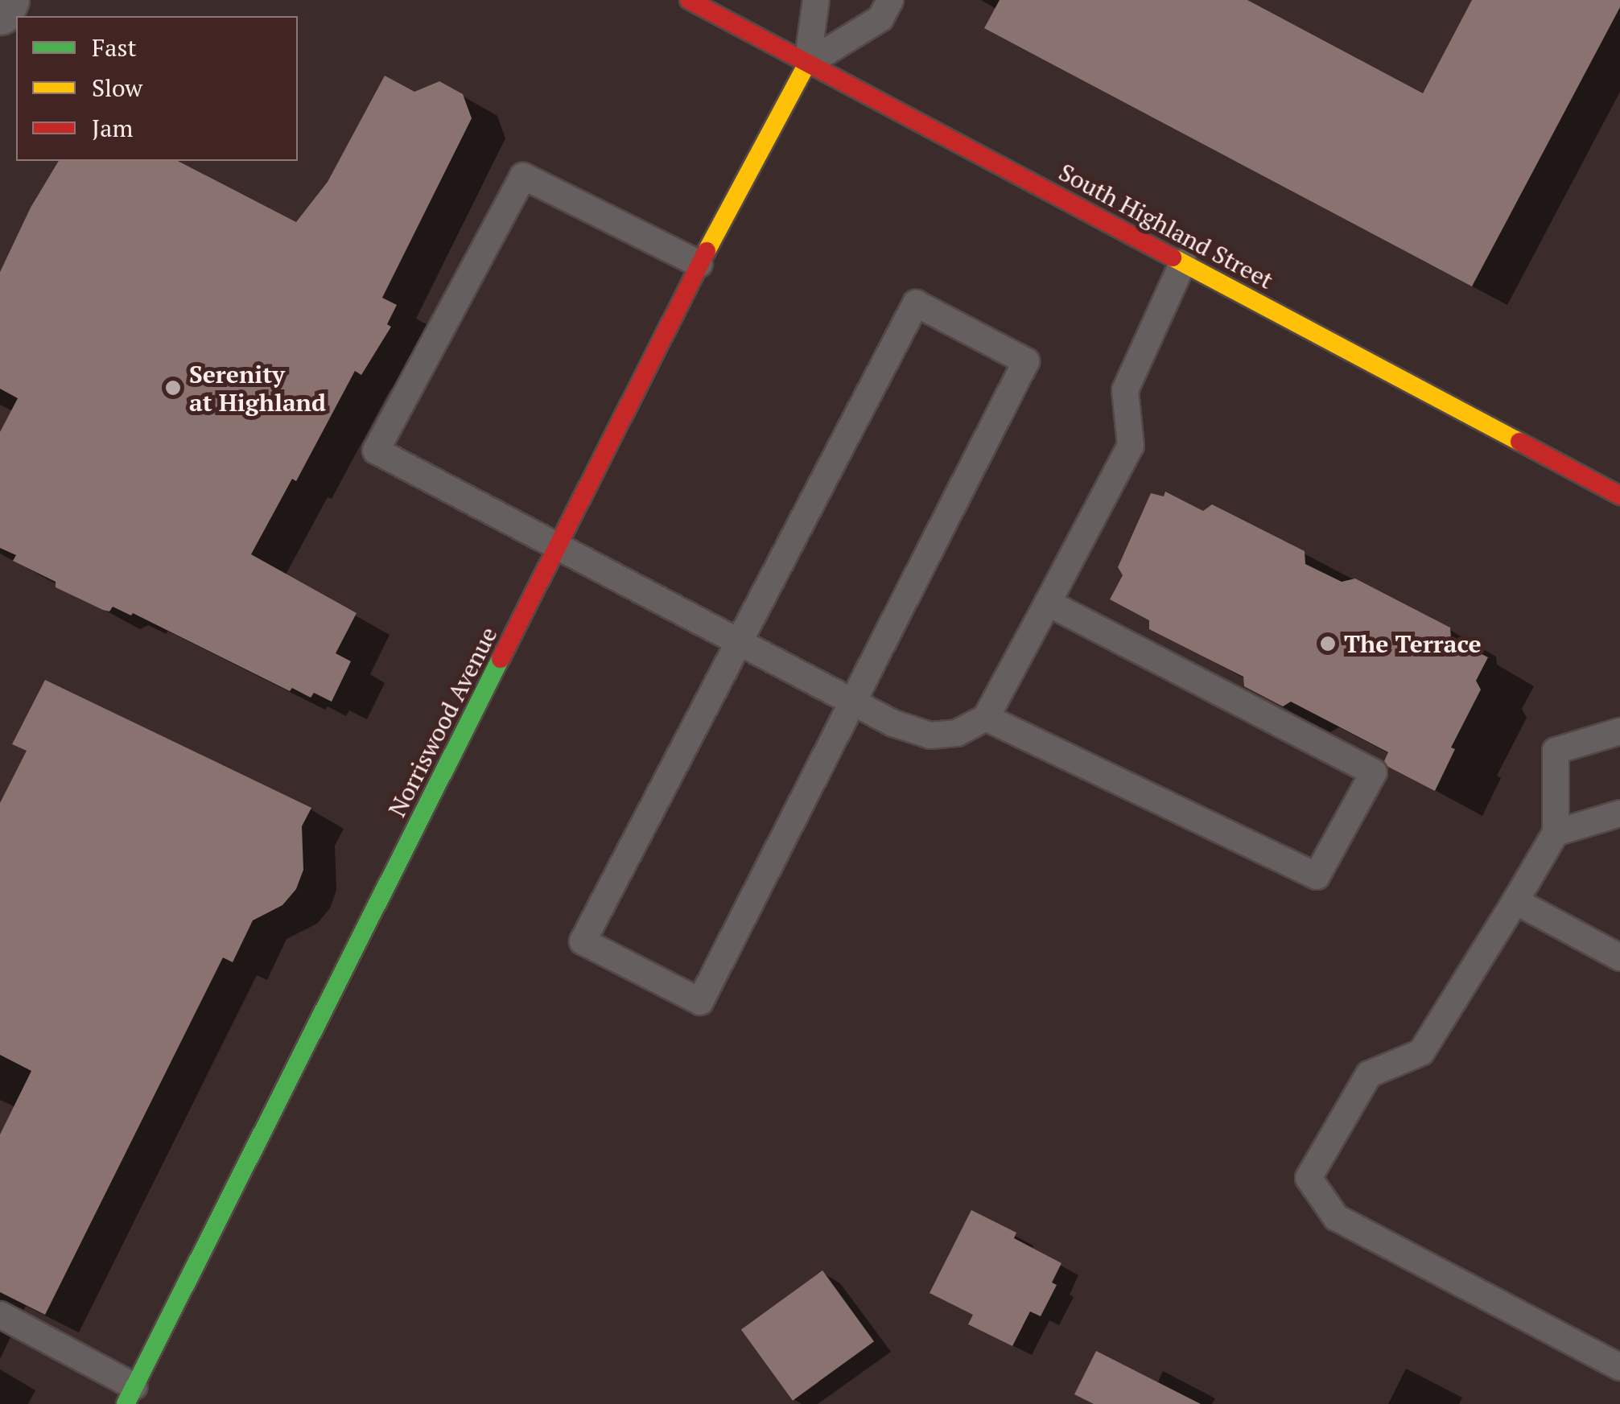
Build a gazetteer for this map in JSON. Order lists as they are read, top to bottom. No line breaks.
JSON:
{"streets":{"street":["South Highland Street","Norriswood Avenue"]},"crossings":[["South Highland Street","Norriswood Avenue"]],"places":["Serenity at Highland","The Terrace"],"legend":["Fast","Slow","Jam"]}
